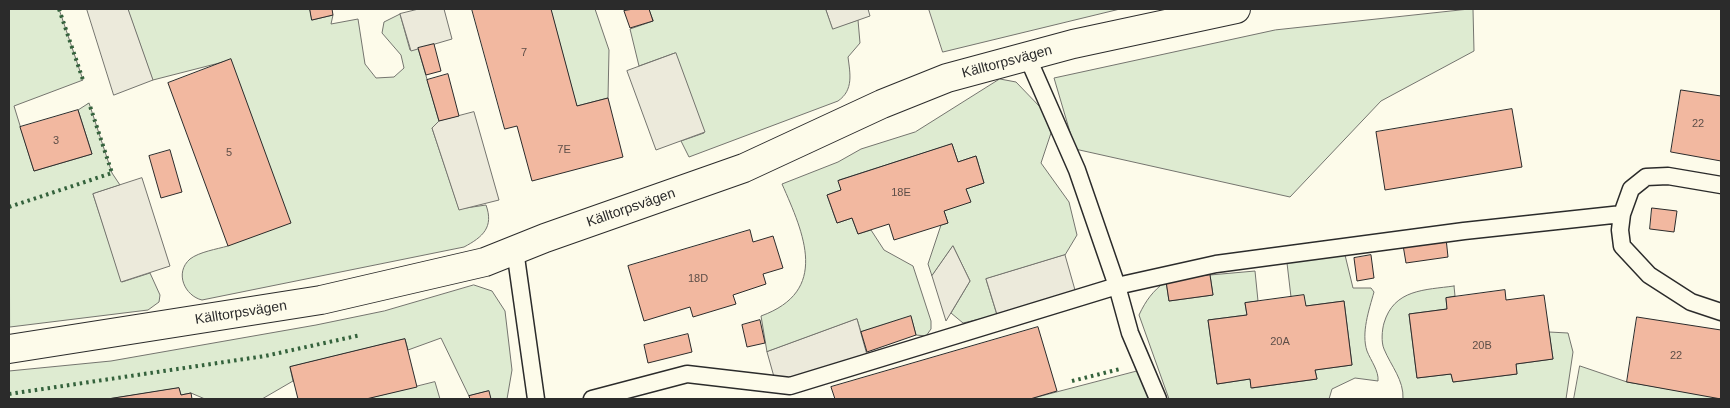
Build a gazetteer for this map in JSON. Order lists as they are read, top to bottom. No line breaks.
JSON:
{"streets":{"street":["Källtorpsvägen"]},"house_numbers":["7","22","3","7E","5","18E","18D","20A","20B","22"]}
